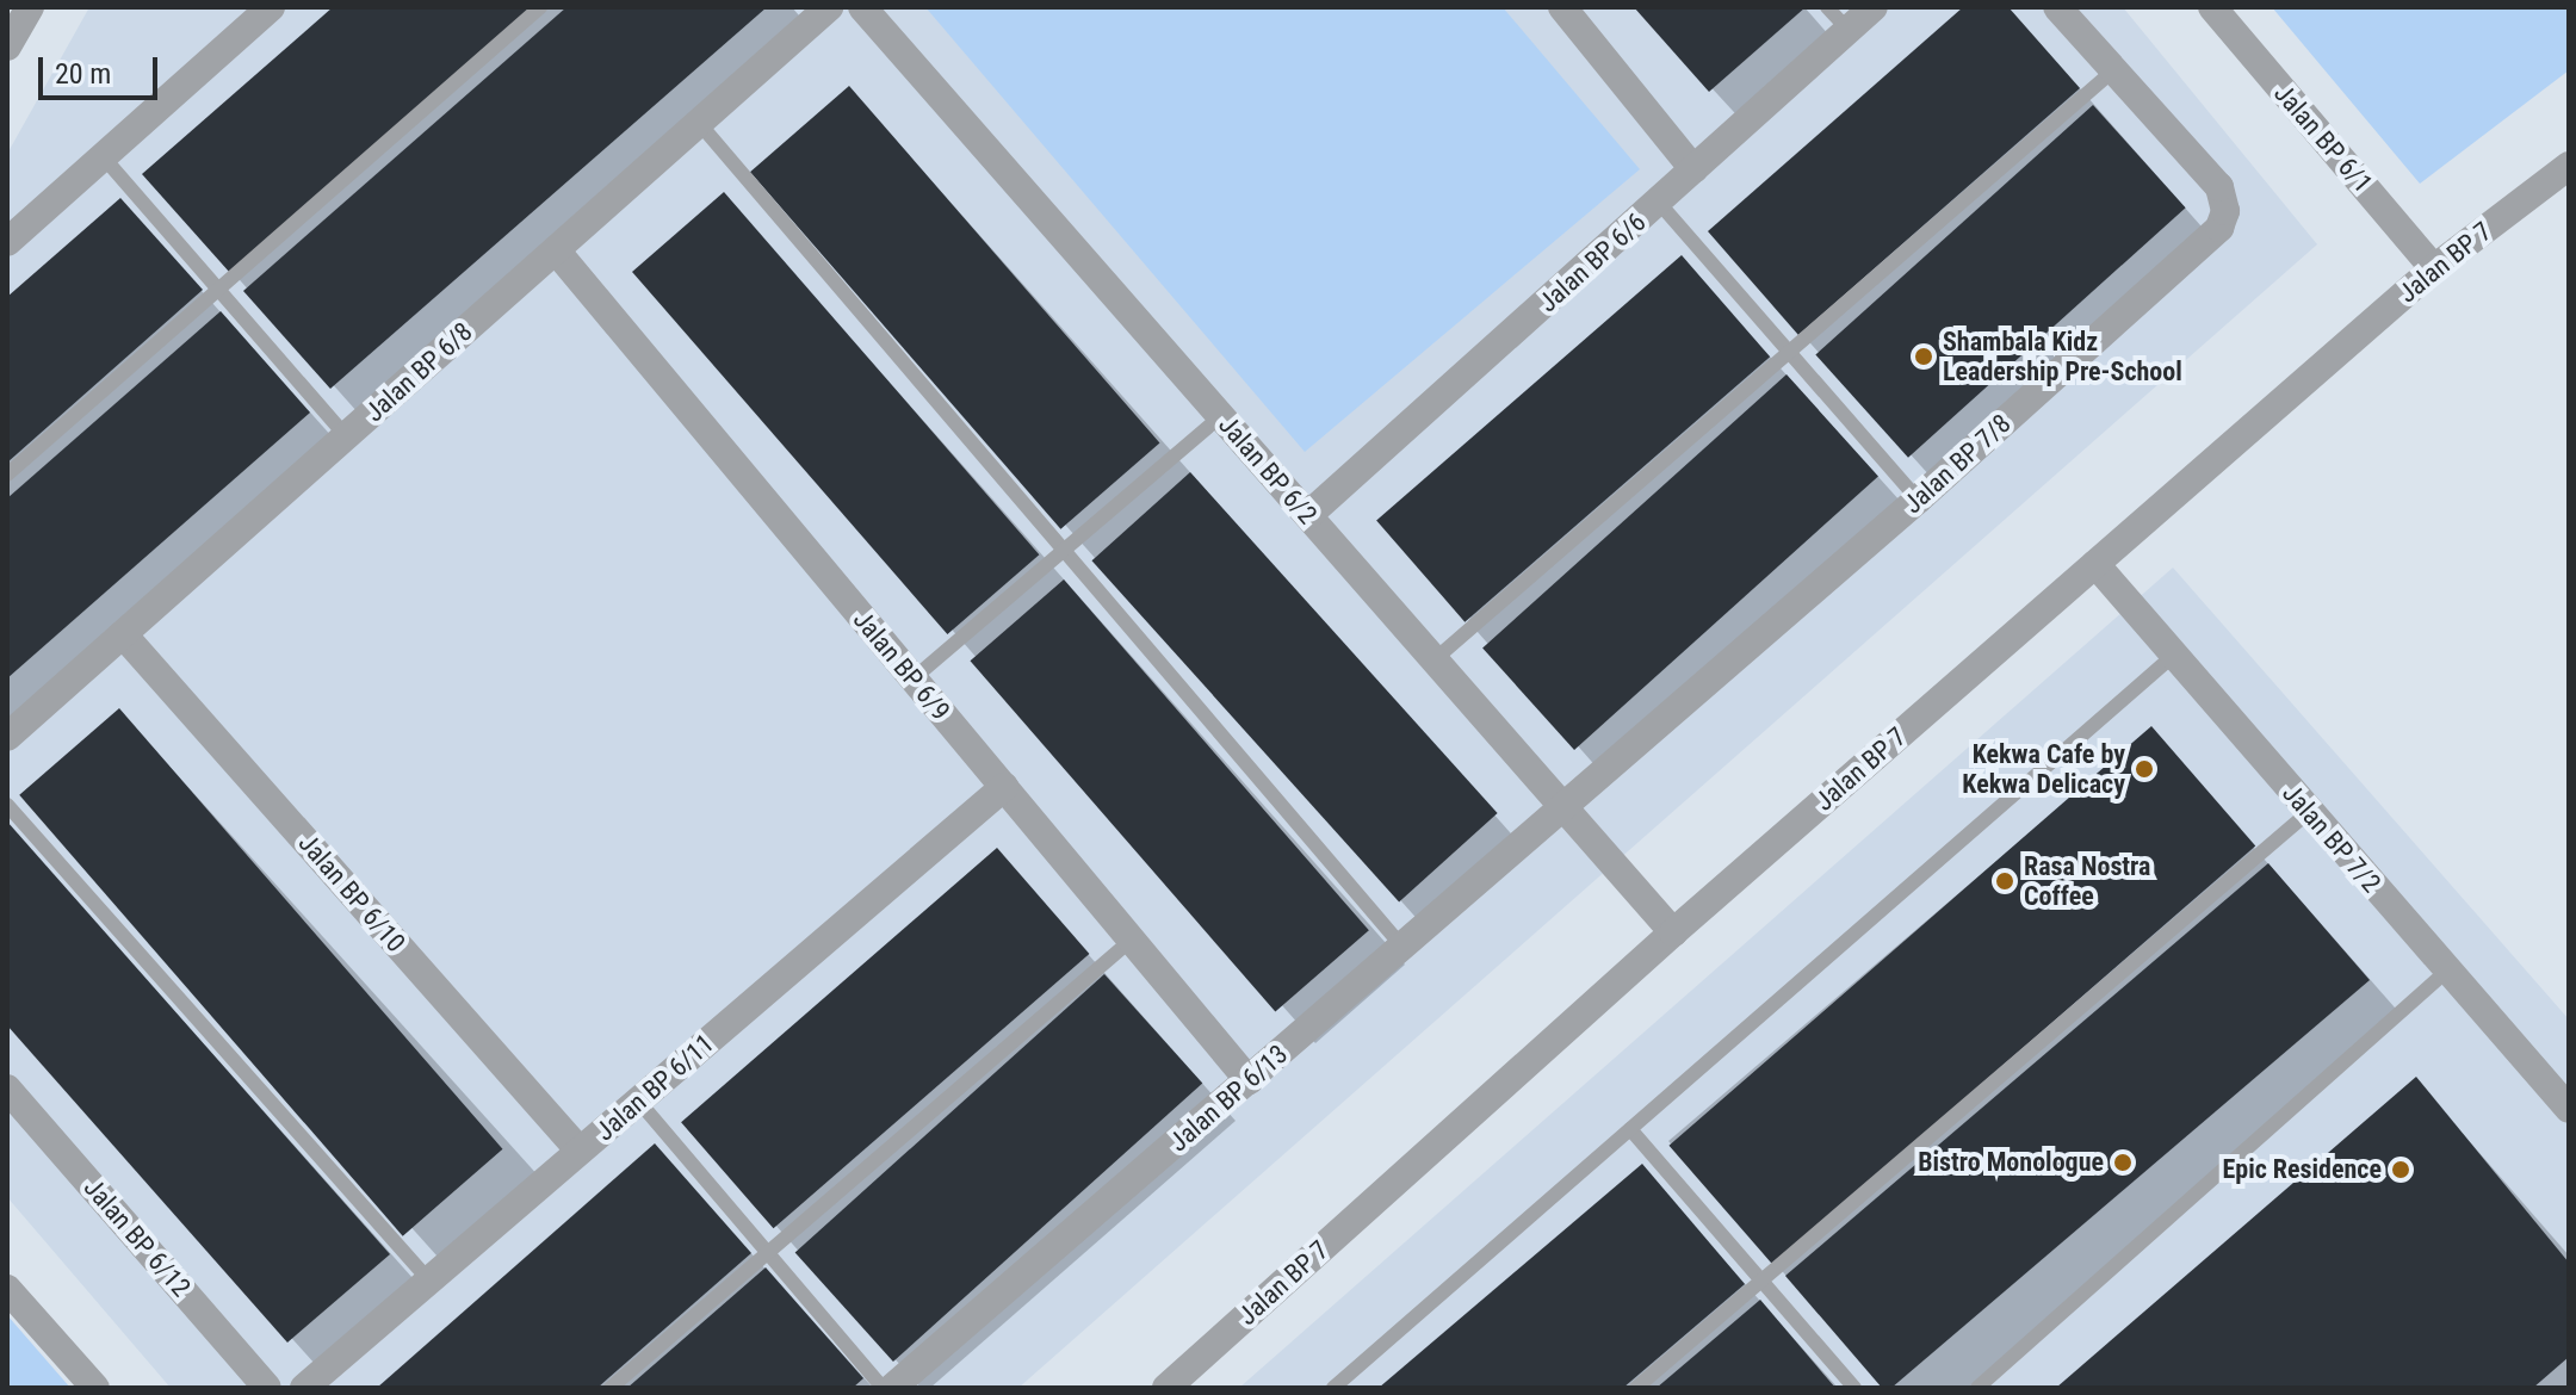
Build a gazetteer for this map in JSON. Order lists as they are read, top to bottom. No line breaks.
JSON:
{"streets":{"street":["Jalan BP 6/1","Jalan BP 6/6","Jalan BP 7","Jalan BP 6/8","Jalan BP 7/8","Jalan BP 6/2","Jalan BP 6/9","Jalan BP 7/2","Jalan BP 6/10","Jalan BP 6/11","Jalan BP 6/13","Jalan BP 6/12"]},"crossings":[["Jalan BP 6/1","Jalan BP 7"],["Jalan BP 6/6","Jalan BP 6/2"],["Jalan BP 7","Jalan BP 6/2"],["Jalan BP 7","Jalan BP 7/2"],["Jalan BP 6/8","Jalan BP 6/9"],["Jalan BP 6/8","Jalan BP 6/10"],["Jalan BP 7/8","Jalan BP 6/2"],["Jalan BP 7/8","Jalan BP 6/13"],["Jalan BP 6/2","Jalan BP 6/13"],["Jalan BP 6/9","Jalan BP 6/11"],["Jalan BP 6/9","Jalan BP 6/13"],["Jalan BP 6/10","Jalan BP 6/11"]],"places":["Shambala Kidz Leadership Pre-School","Kekwa Cafe by Kekwa Delicacy","Rasa Nostra Coffee","Bistro Monologue","Epic Residence"],"scale_bar":"20 m"}
